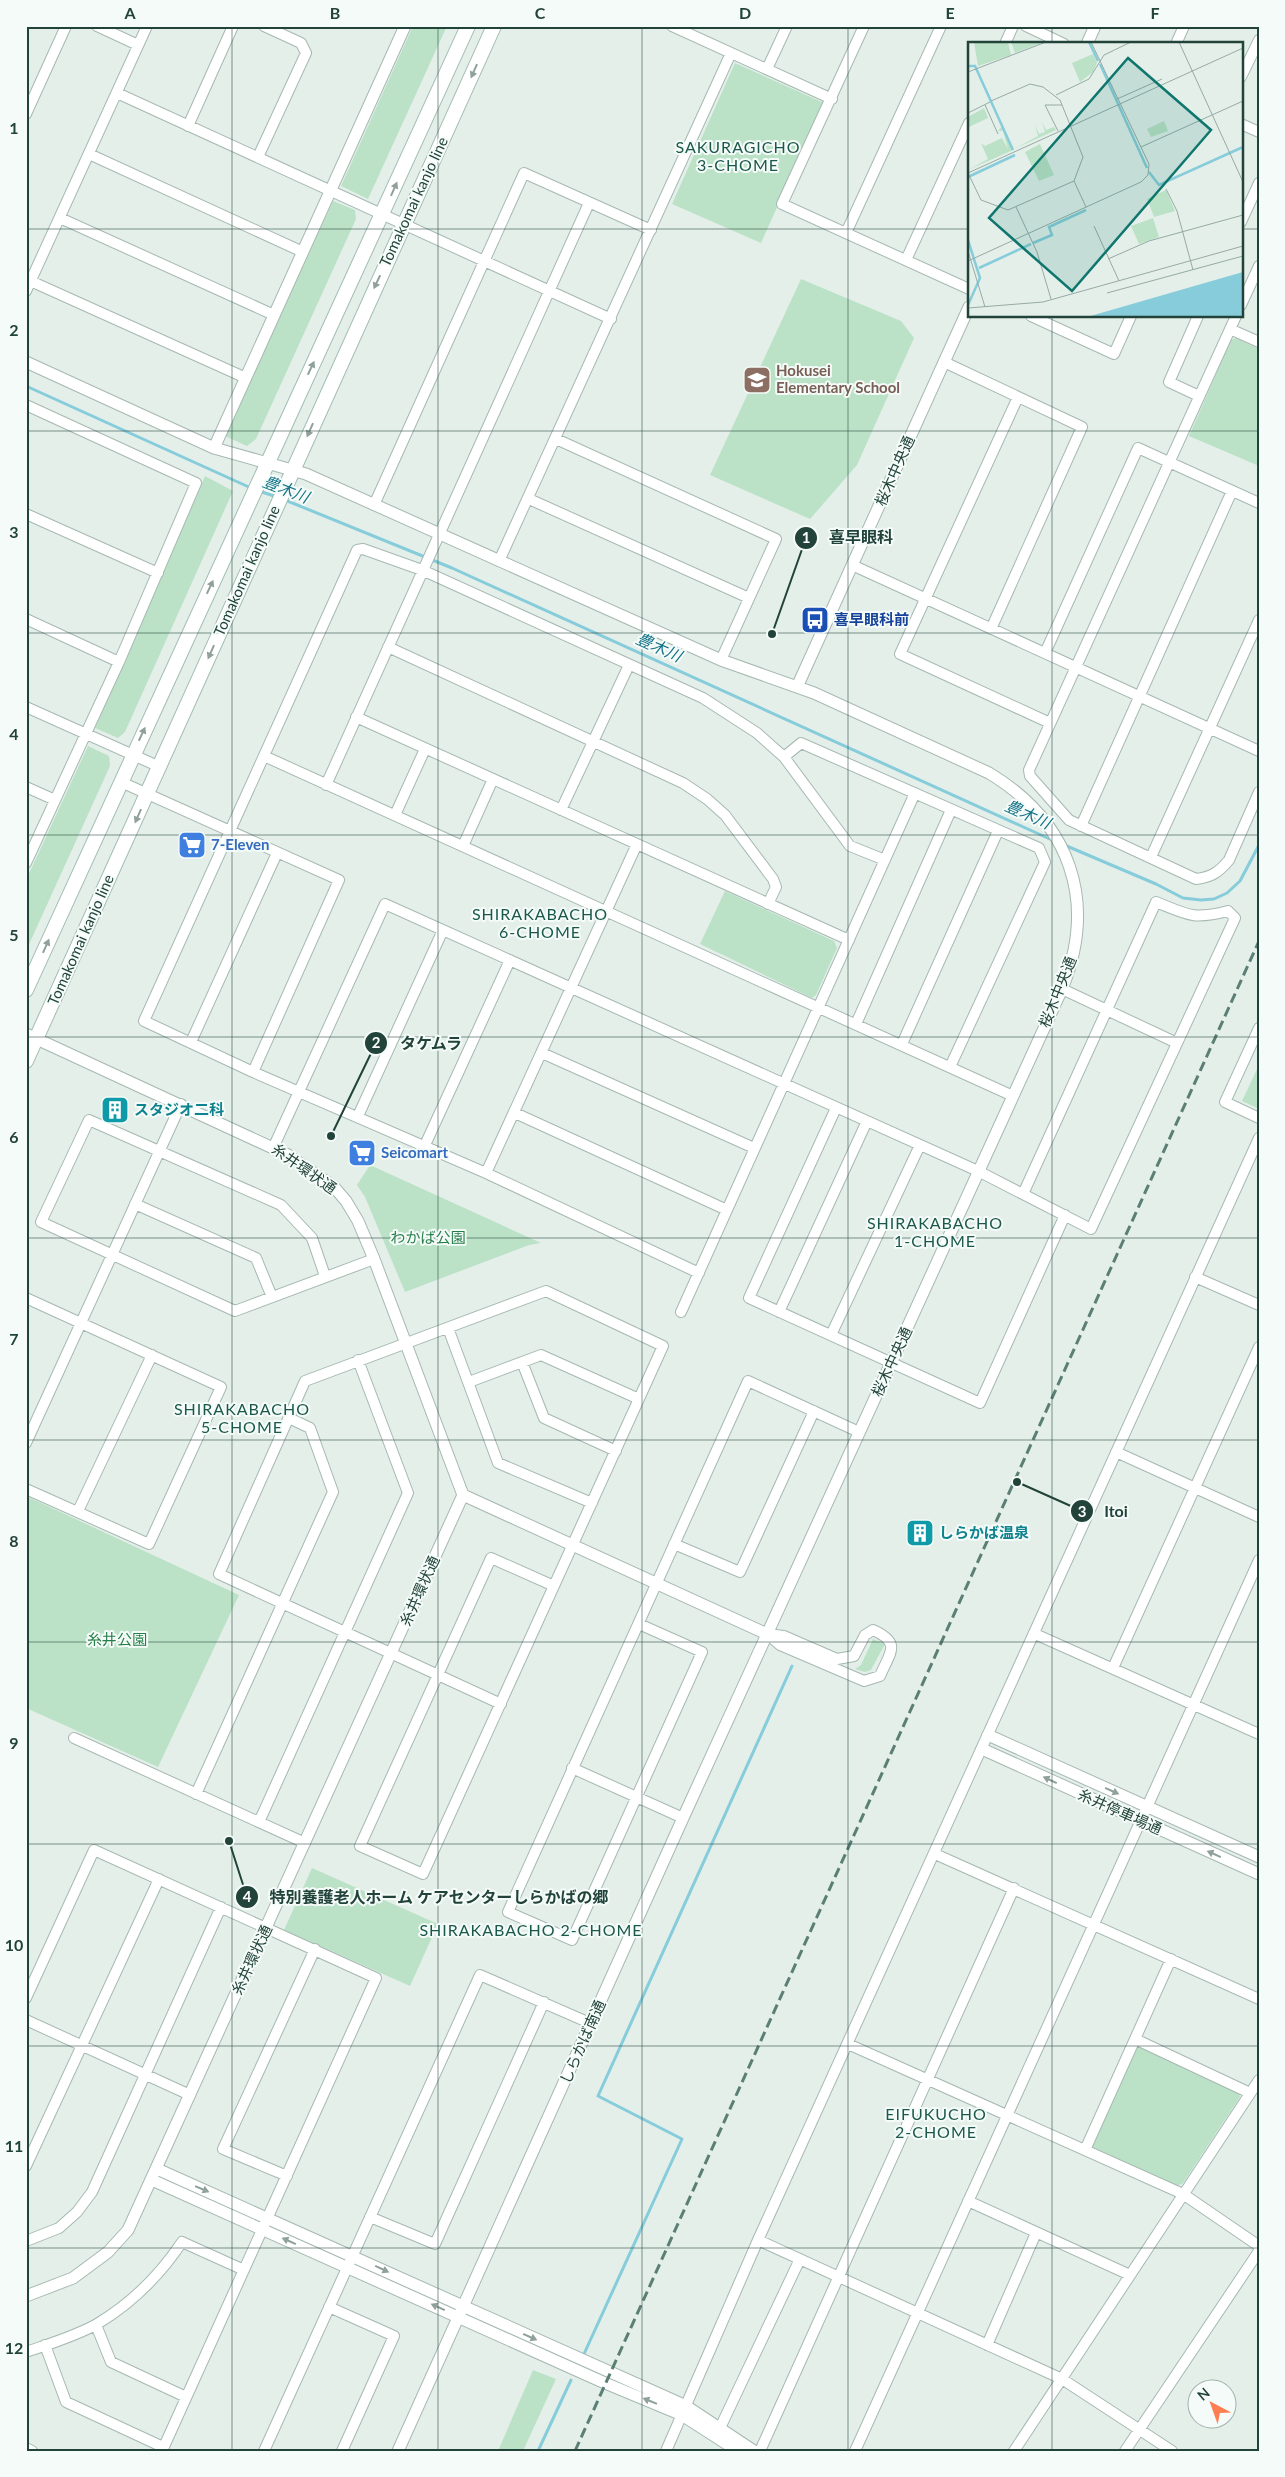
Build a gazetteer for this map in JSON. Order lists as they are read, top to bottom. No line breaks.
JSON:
{"streets":{"main road":["Tomakomai kanjo line"],"street":["桜木中央通","糸井環状通","糸井停車場通","しらかば南通"]},"crossings":[["Tomakomai kanjo line","糸井環状通"],["桜木中央通","しらかば南通"]],"districts":["SAKURAGICHO 3-CHOME","SHIRAKABACHO 6-CHOME","SHIRAKABACHO 1-CHOME","SHIRAKABACHO 5-CHOME","SHIRAKABACHO 2-CHOME","EIFUKUCHO 2-CHOME"],"water":["豊木川"],"parks":["わかば公園","糸井公園"],"places":{"school or university":["Hokusei Elementary School"],"bus stop":["喜早眼科前"],"other":["喜早眼科","タケムラ","Itoi","特別養護老人ホーム ケアセンターしらかばの郷"],"supermarket":["7-Eleven","Seicomart"],"building":["スタジオ二科","しらかば温泉"]},"north":"top left","grid":{"columns":["A","B","C","D","E","F"],"rows":["1","2","3","4","5","6","7","8","9","10","11","12"]}}
